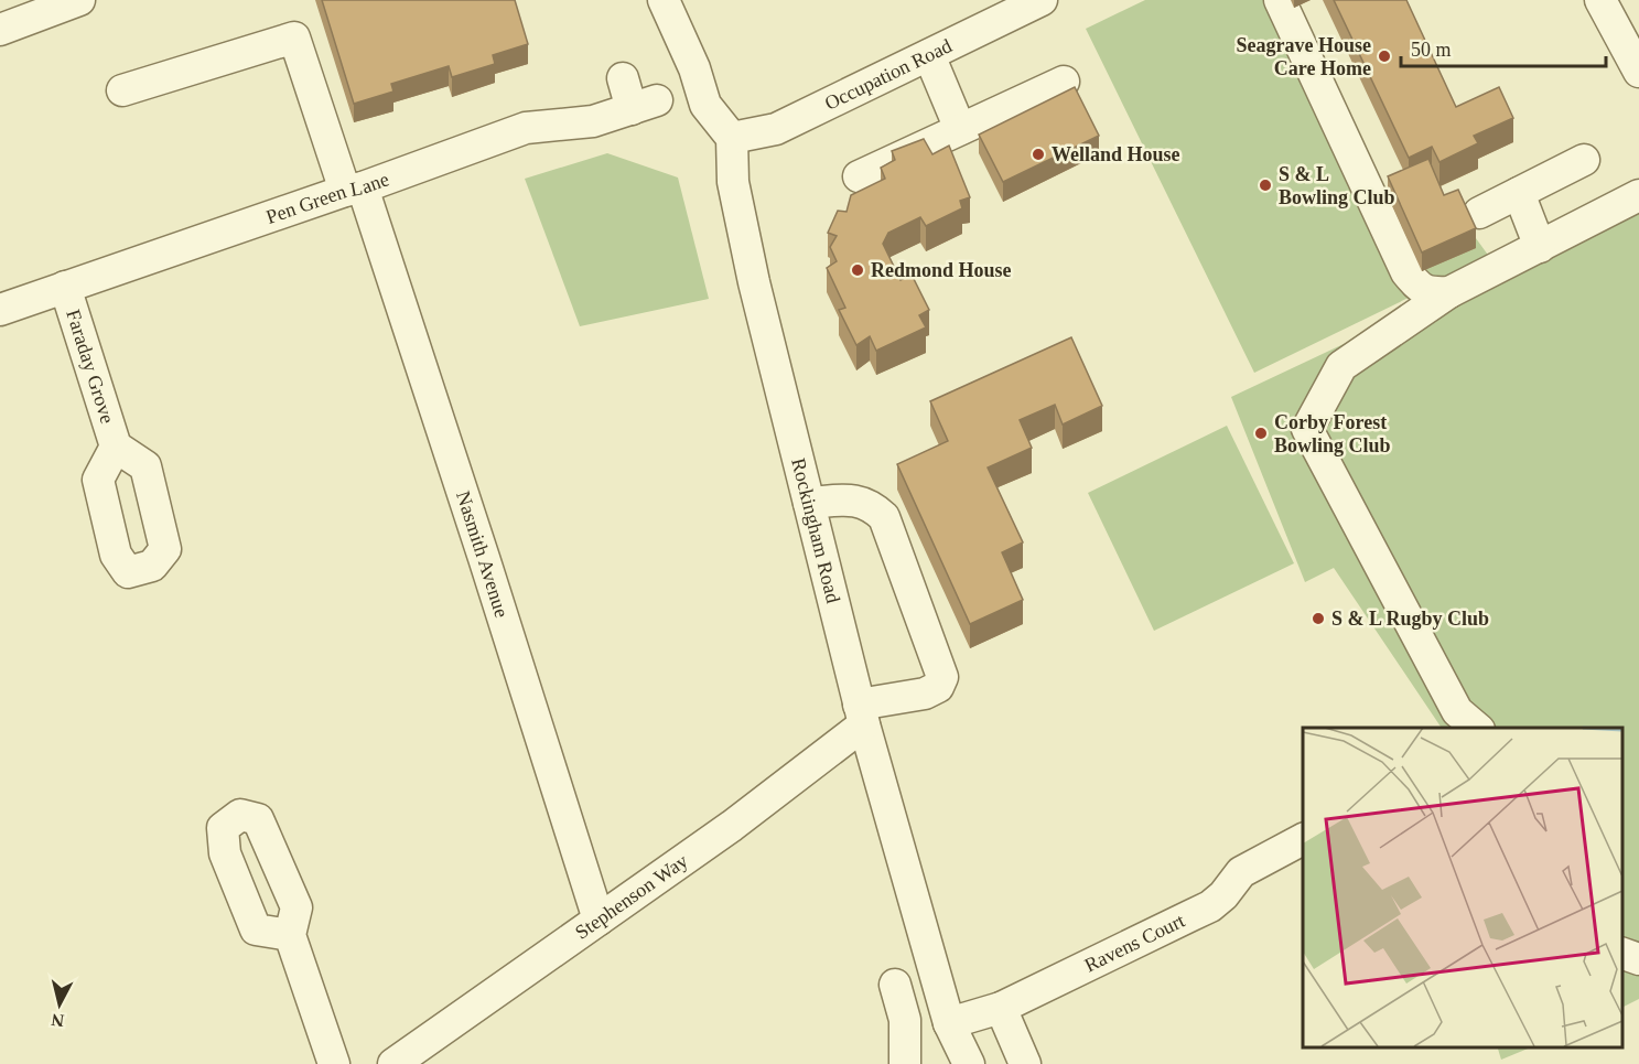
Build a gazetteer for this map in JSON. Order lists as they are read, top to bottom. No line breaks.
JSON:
{"streets":{"street":["Occupation Road","Pen Green Lane","Faraday Grove","Rockingham Road","Nasmith Avenue","Stephenson Way","Ravens Court"]},"crossings":[["Occupation Road","Rockingham Road"],["Pen Green Lane","Faraday Grove"],["Pen Green Lane","Nasmith Avenue"],["Rockingham Road","Stephenson Way"],["Rockingham Road","Ravens Court"],["Nasmith Avenue","Stephenson Way"]],"places":["Seagrave House Care Home","Welland House","S & L Bowling Club","Redmond House","Corby Forest Bowling Club","S & L Rugby Club"],"scale_bar":"50 m","north":"bottom"}
